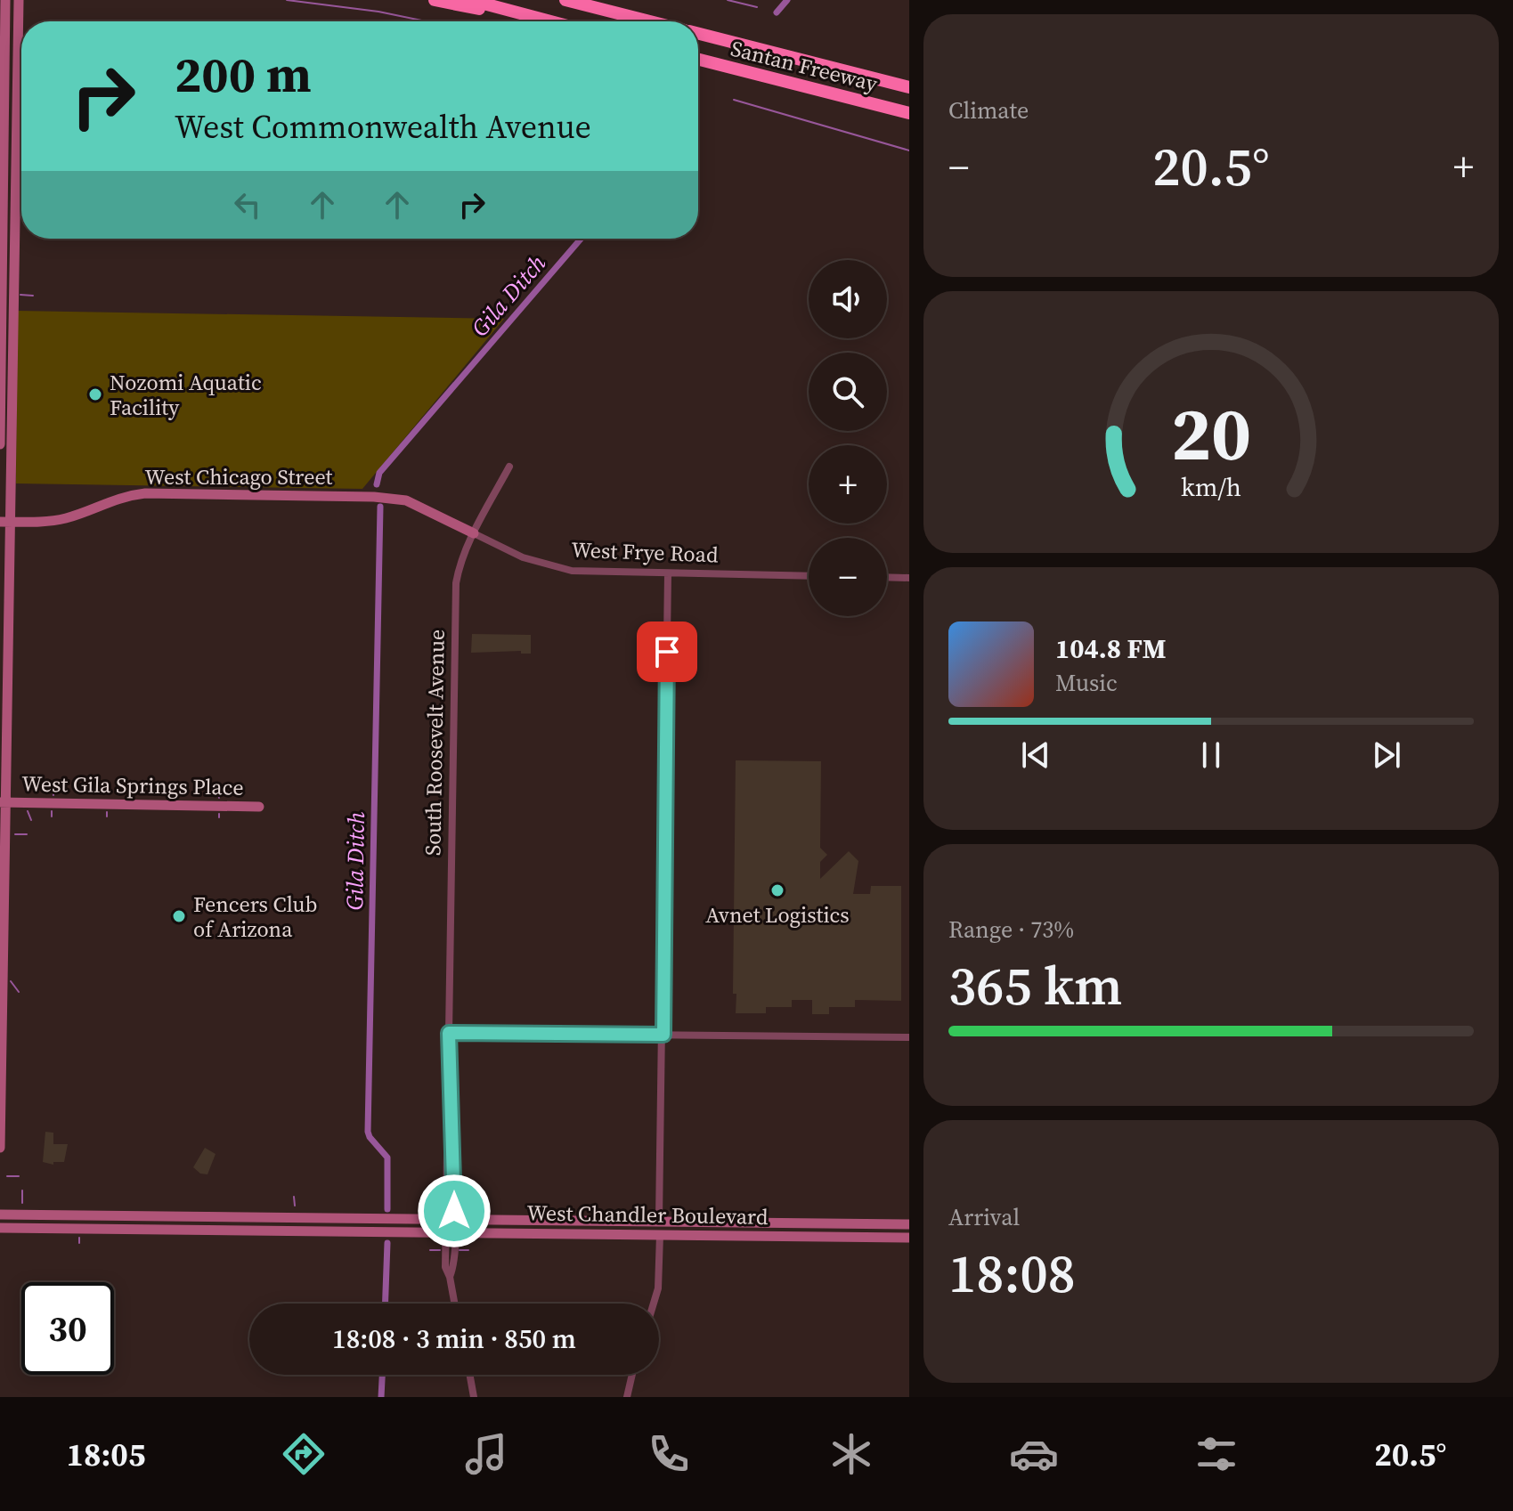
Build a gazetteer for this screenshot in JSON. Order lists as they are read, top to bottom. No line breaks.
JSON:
{"streets":{"highway":["Santan Freeway"],"main road":["West Chicago Street","West Gila Springs Place","West Chandler Boulevard"],"street":["West Frye Road","South Roosevelt Avenue"]},"crossings":[["West Chicago Street","West Frye Road"],["West Chicago Street","South Roosevelt Avenue"],["West Frye Road","South Roosevelt Avenue"],["South Roosevelt Avenue","West Chandler Boulevard"]],"water":["Gila Ditch"],"places":["Nozomi Aquatic Facility","Avnet Logistics","Fencers Club of Arizona"],"page":{"tile":["Climate",["Range · 73%","365 km"],["Arrival","18:08"]],"turn":["200 m","West Commonwealth Avenue"],"heat":["−","20.5°","+"],"map_buttons":["+","−"],"song":["104.8 FM","Music"],"limit":"30","trip":"18:08 · 3 min · 850 m","tabs":["18:05","20.5°"],"gauge":["20","km/h"]}}
